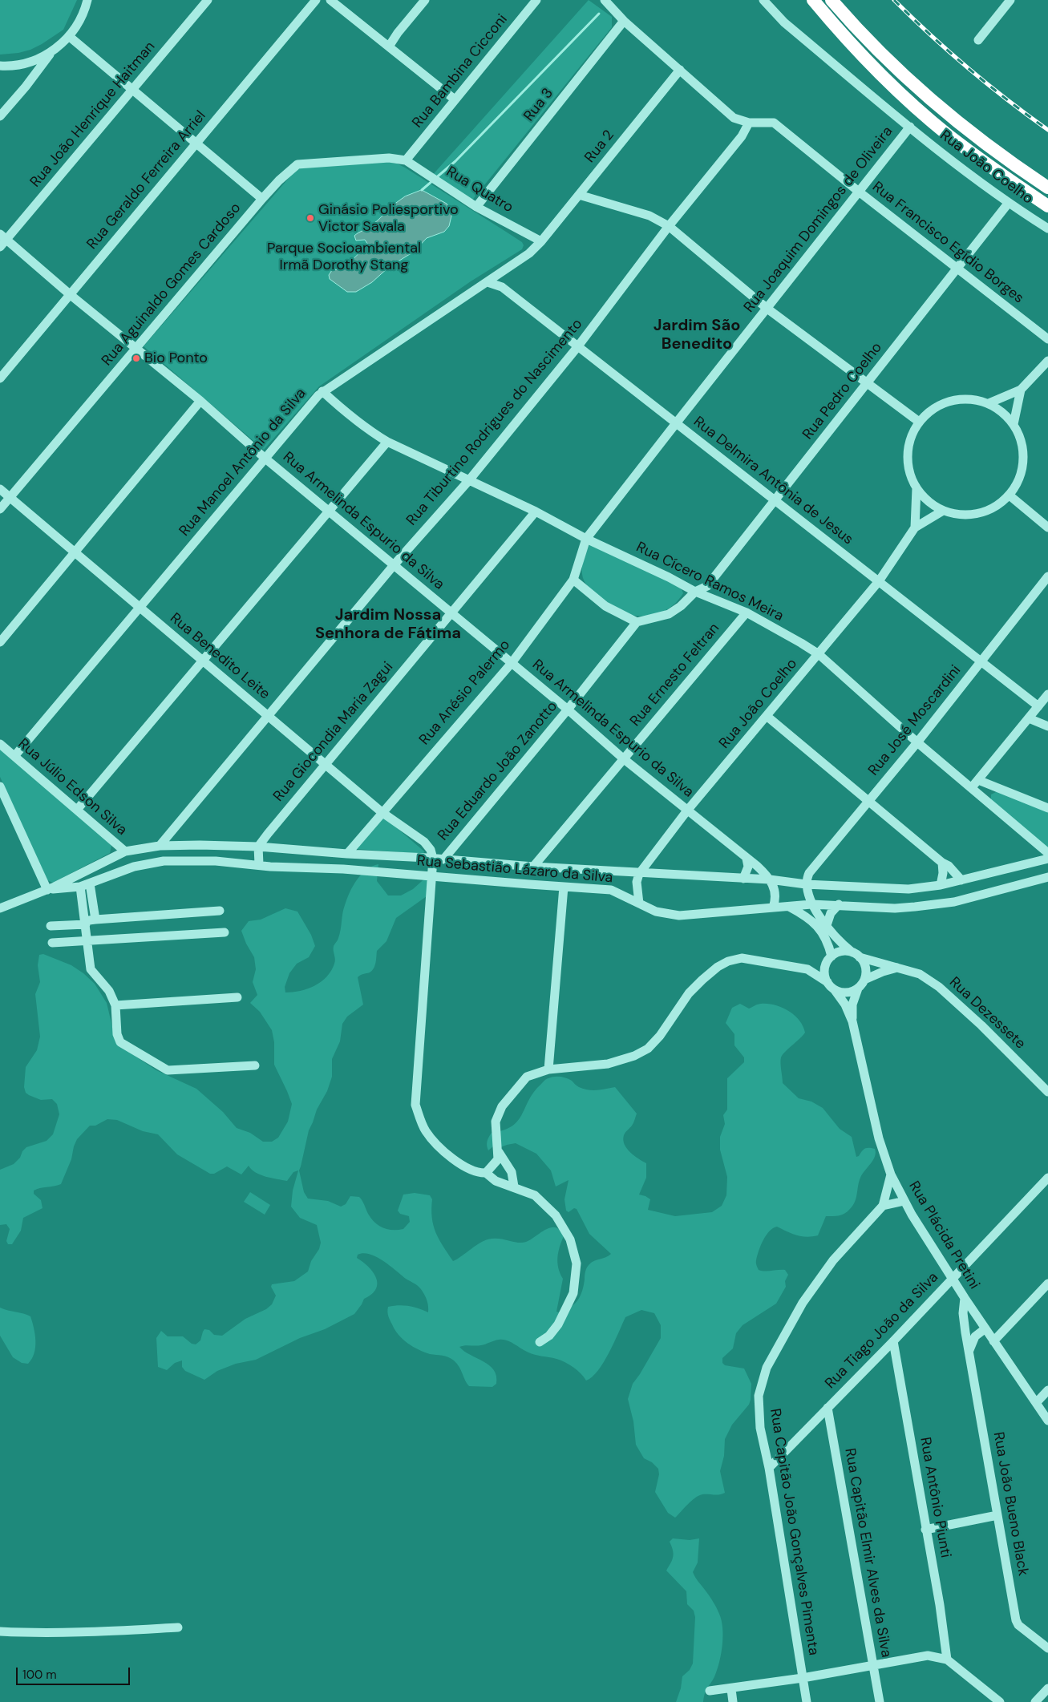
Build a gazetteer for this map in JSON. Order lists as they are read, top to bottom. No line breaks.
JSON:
{"streets":{"street":["Rua Bambina Cicconi","Rua 3","Rua João Henrique Haitman","Rua 2","Rua João Coelho","Rua Geraldo Ferreira Arriel","Rua Quatro","Rua Joaquim Domingos de Oliveira","Rua Francisco Egídio Borges","Rua Aguinaldo Gomes Cardoso","Rua Pedro Coelho","Rua Tiburtino Rodrigues do Nascimento","Rua Manoel Antônio da Silva","Rua Delmira Antônia de Jesus","Rua Armelinda Espurio da Silva","Rua Cícero Ramos Meira","Rua Benedito Leite","Rua Ernesto Feltran","Rua Anésio Palermo","Rua José Moscardini","Rua Giocondia Maria Zagui","Rua Eduardo João Zanotto","Rua Júlio Edson Silva","Rua Sebastião Lázaro da Silva","Rua Dezessete","Rua Plácida Pretini","Rua Tiago João da Silva","Rua Antônio Piunti","Rua João Bueno Black","Rua Capitão João Gonçalves Pimenta","Rua Capitão Elmir Alves da Silva"]},"crossings":[["Rua Bambina Cicconi","Rua Quatro"],["Rua Bambina Cicconi","Rua Aguinaldo Gomes Cardoso"],["Rua 3","Rua Quatro"],["Rua João Henrique Haitman","Rua Armelinda Espurio da Silva"],["Rua 2","Rua Quatro"],["Rua 2","Rua Manoel Antônio da Silva"],["Rua João Coelho","Rua Joaquim Domingos de Oliveira"],["Rua João Coelho","Rua Pedro Coelho"],["Rua João Coelho","Rua Delmira Antônia de Jesus"],["Rua João Coelho","Rua Armelinda Espurio da Silva"],["Rua João Coelho","Rua Cícero Ramos Meira"],["Rua João Coelho","Rua Sebastião Lázaro da Silva"],["Rua Geraldo Ferreira Arriel","Rua Armelinda Espurio da Silva"],["Rua Quatro","Rua Aguinaldo Gomes Cardoso"],["Rua Quatro","Rua Manoel Antônio da Silva"],["Rua Joaquim Domingos de Oliveira","Rua Francisco Egídio Borges"],["Rua Joaquim Domingos de Oliveira","Rua Delmira Antônia de Jesus"],["Rua Joaquim Domingos de Oliveira","Rua Cícero Ramos Meira"],["Rua Joaquim Domingos de Oliveira","Rua Anésio Palermo"],["Rua Francisco Egídio Borges","Rua Pedro Coelho"],["Rua Francisco Egídio Borges","Rua Tiburtino Rodrigues do Nascimento"],["Rua Aguinaldo Gomes Cardoso","Rua Armelinda Espurio da Silva"],["Rua Aguinaldo Gomes Cardoso","Rua Benedito Leite"],["Rua Pedro Coelho","Rua Delmira Antônia de Jesus"],["Rua Pedro Coelho","Rua Cícero Ramos Meira"],["Rua Tiburtino Rodrigues do Nascimento","Rua Delmira Antônia de Jesus"],["Rua Tiburtino Rodrigues do Nascimento","Rua Armelinda Espurio da Silva"],["Rua Tiburtino Rodrigues do Nascimento","Rua Cícero Ramos Meira"],["Rua Tiburtino Rodrigues do Nascimento","Rua Benedito Leite"],["Rua Tiburtino Rodrigues do Nascimento","Rua Sebastião Lázaro da Silva"],["Rua Manoel Antônio da Silva","Rua Delmira Antônia de Jesus"],["Rua Manoel Antônio da Silva","Rua Armelinda Espurio da Silva"],["Rua Manoel Antônio da Silva","Rua Cícero Ramos Meira"],["Rua Manoel Antônio da Silva","Rua Benedito Leite"],["Rua Manoel Antônio da Silva","Rua Júlio Edson Silva"],["Rua Delmira Antônia de Jesus","Rua José Moscardini"],["Rua Armelinda Espurio da Silva","Rua Ernesto Feltran"],["Rua Armelinda Espurio da Silva","Rua Anésio Palermo"],["Rua Armelinda Espurio da Silva","Rua Giocondia Maria Zagui"],["Rua Armelinda Espurio da Silva","Rua Eduardo João Zanotto"],["Rua Armelinda Espurio da Silva","Rua Sebastião Lázaro da Silva"],["Rua Cícero Ramos Meira","Rua Ernesto Feltran"],["Rua Cícero Ramos Meira","Rua Anésio Palermo"],["Rua Cícero Ramos Meira","Rua José Moscardini"],["Rua Cícero Ramos Meira","Rua Giocondia Maria Zagui"],["Rua Benedito Leite","Rua Anésio Palermo"],["Rua Benedito Leite","Rua Giocondia Maria Zagui"],["Rua Benedito Leite","Rua Sebastião Lázaro da Silva"],["Rua Ernesto Feltran","Rua Sebastião Lázaro da Silva"],["Rua Anésio Palermo","Rua Sebastião Lázaro da Silva"],["Rua José Moscardini","Rua Sebastião Lázaro da Silva"],["Rua Giocondia Maria Zagui","Rua Sebastião Lázaro da Silva"],["Rua Eduardo João Zanotto","Rua Sebastião Lázaro da Silva"],["Rua Júlio Edson Silva","Rua Sebastião Lázaro da Silva"],["Rua Dezessete","Rua Plácida Pretini"],["Rua Plácida Pretini","Rua Tiago João da Silva"],["Rua Plácida Pretini","Rua João Bueno Black"],["Rua Tiago João da Silva","Rua Antônio Piunti"],["Rua Tiago João da Silva","Rua Capitão João Gonçalves Pimenta"],["Rua Tiago João da Silva","Rua Capitão Elmir Alves da Silva"]],"districts":["Jardim São Benedito","Jardim Nossa Senhora de Fátima"],"parks":["Parque Socioambiental Irmã Dorothy Stang"],"places":["Ginásio Poliesportivo Victor Savala","Bio Ponto"],"scale_bar":"100 m"}
